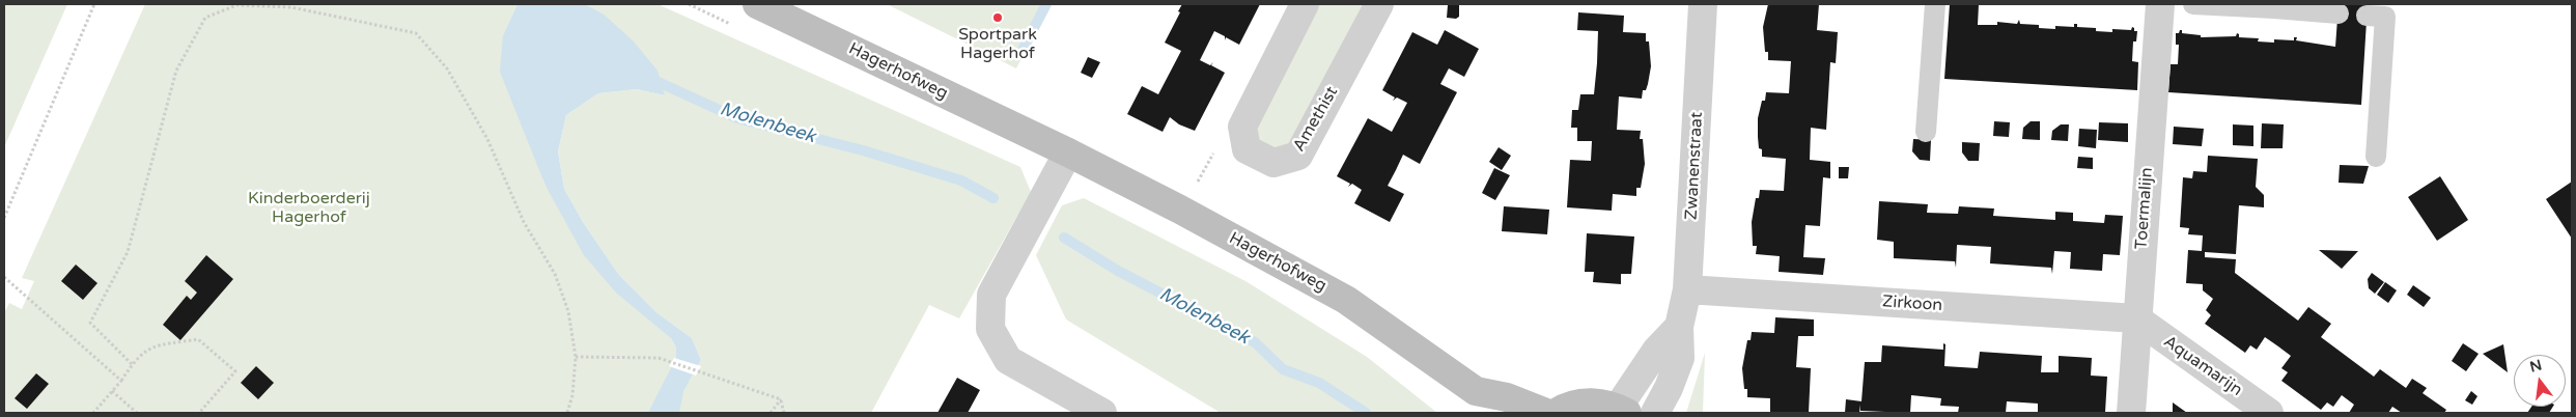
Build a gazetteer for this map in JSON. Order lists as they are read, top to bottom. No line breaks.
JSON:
{"streets":{"street":["Hagerhofweg","Amethist","Zwanenstraat","Toermalijn","Zirkoon","Aquamarijn"]},"crossings":[["Zwanenstraat","Zirkoon"],["Toermalijn","Zirkoon"],["Toermalijn","Aquamarijn"],["Zirkoon","Aquamarijn"]],"water":["Molenbeek"],"parks":["Kinderboerderij Hagerhof"],"places":["Sportpark Hagerhof"],"north":"top"}
